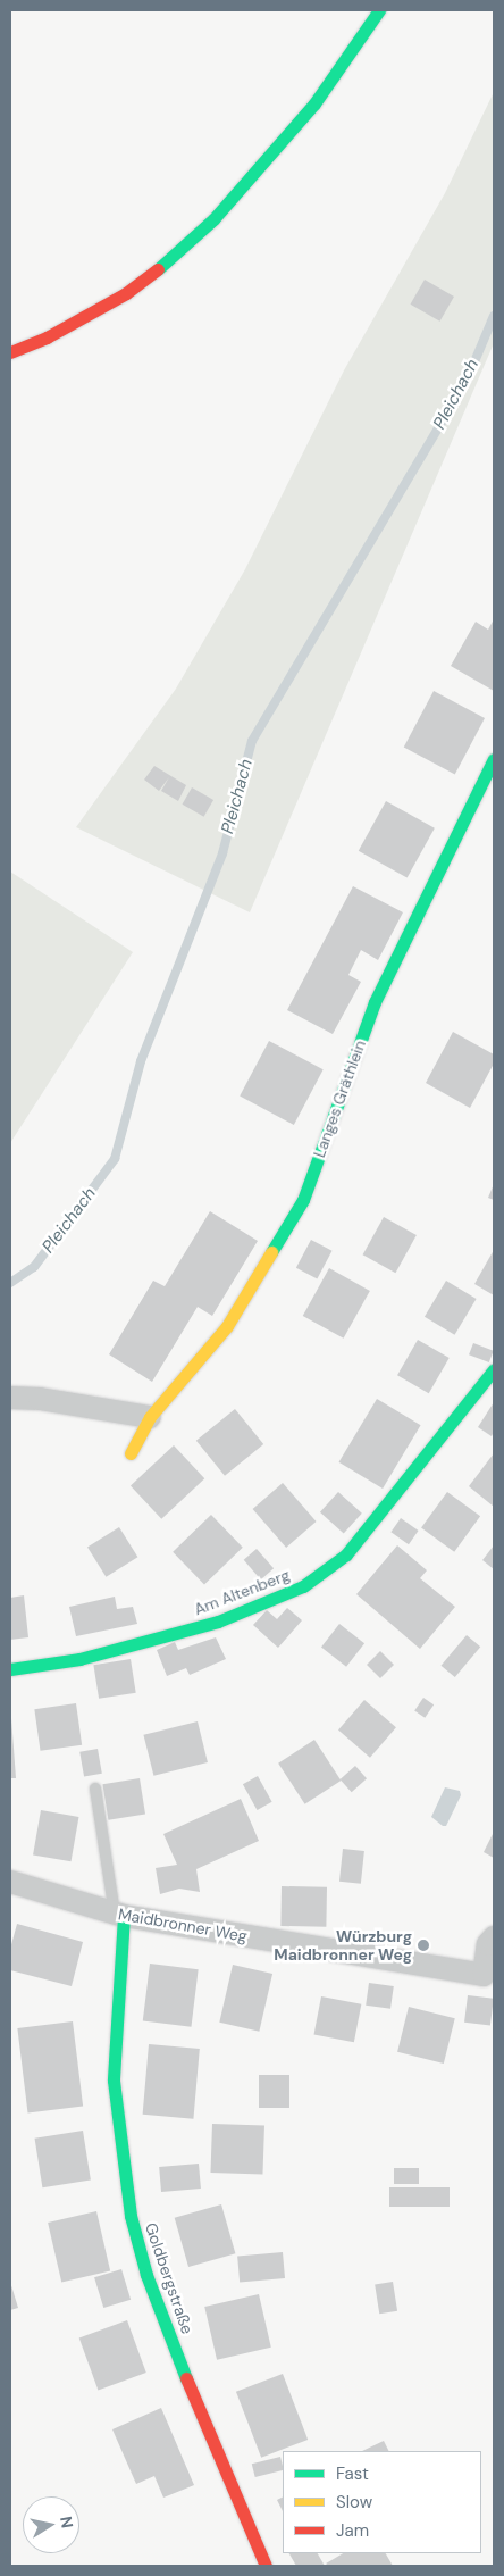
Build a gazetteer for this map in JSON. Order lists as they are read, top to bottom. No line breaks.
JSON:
{"streets":{"street":["Langes Gräthlein","Am Altenberg","Maidbronner Weg","Goldbergstraße"]},"crossings":[["Maidbronner Weg","Goldbergstraße"]],"water":["Pleichach"],"places":["Würzburg Maidbronner Weg"],"legend":["Fast","Slow","Jam"],"north":"right"}
